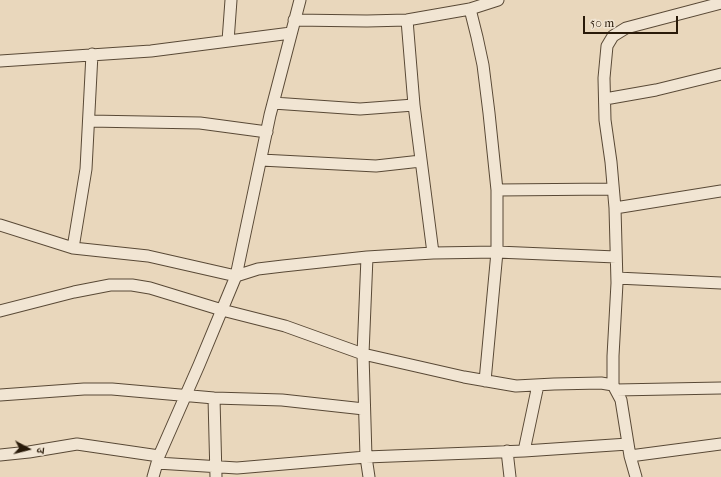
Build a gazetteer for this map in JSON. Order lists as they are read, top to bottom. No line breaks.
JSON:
{"scale_bar":"50 m","north":"right"}
